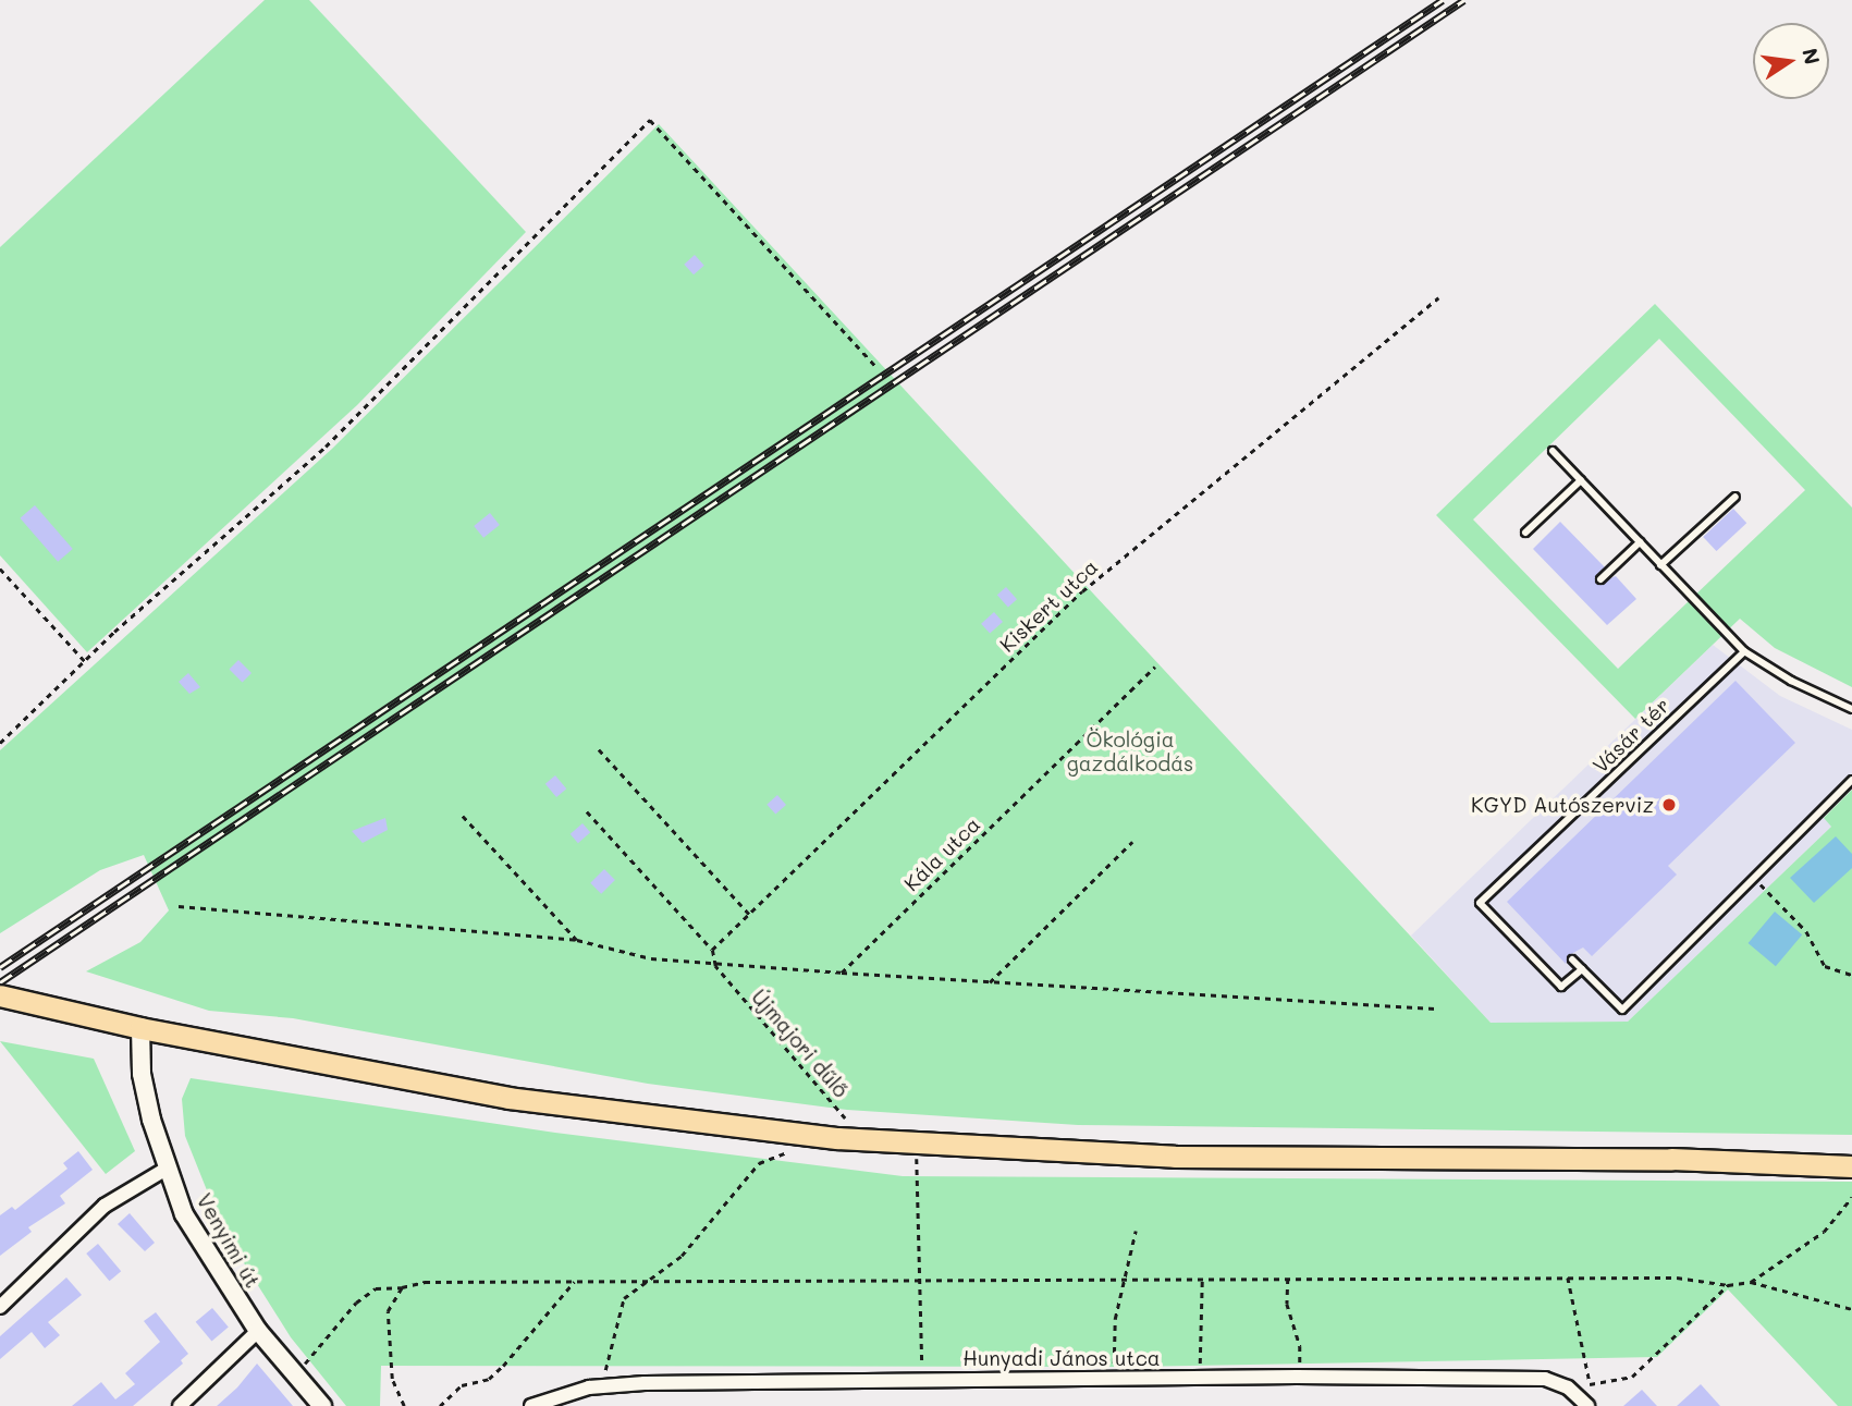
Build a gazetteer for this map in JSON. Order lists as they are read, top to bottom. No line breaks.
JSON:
{"streets":{"street":["Venyimi út","Hunyadi János utca"],"lane":["Vásár tér"],"path":["Kiskert utca","Kála utca","Újmajori dűlő"]},"parks":["Ökológia gazdálkodás"],"places":["KGYD Autószerviz"],"north":"right"}
